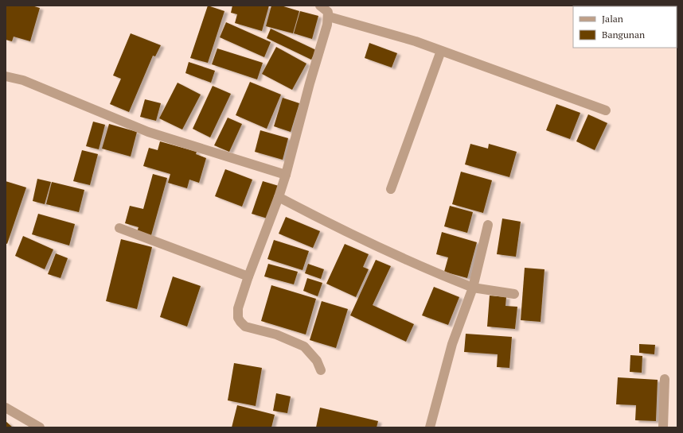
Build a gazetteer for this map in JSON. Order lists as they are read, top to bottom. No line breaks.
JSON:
{"legend":["Jalan","Bangunan"]}
